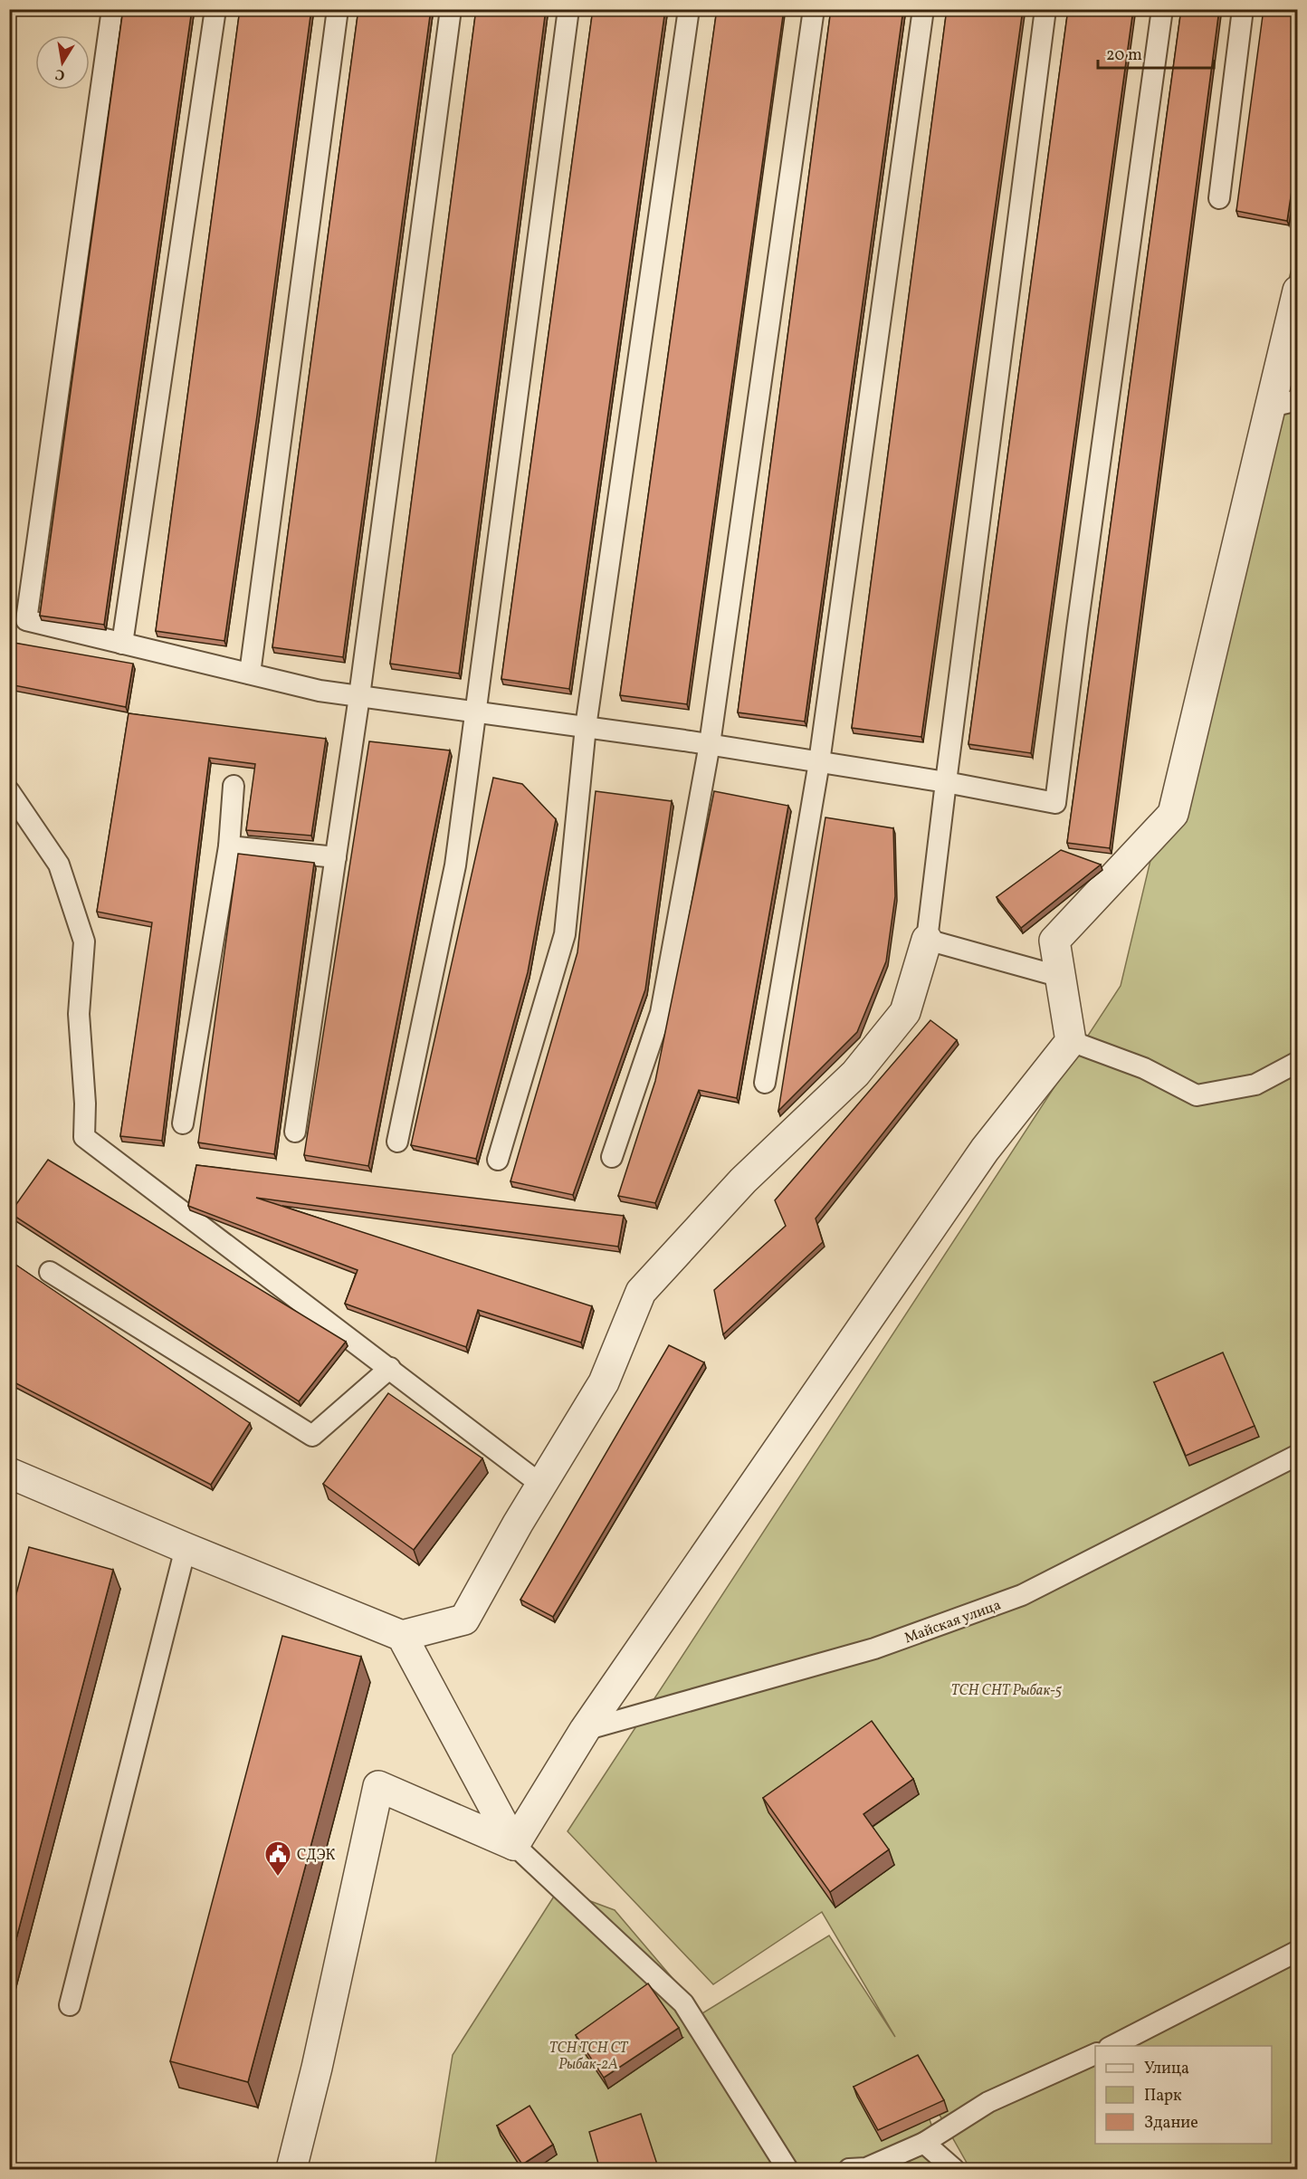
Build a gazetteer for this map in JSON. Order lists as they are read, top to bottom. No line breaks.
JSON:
{"streets":{"lane":["Майская улица"]},"parks":["ТСН СНТ Рыбак-5","ТСН ТСН СТ Рыбак-2А"],"places":{"public building":["СДЭК"]},"legend":["Улица","Парк","Здание"],"scale_bar":"20 m","north":"bottom"}
